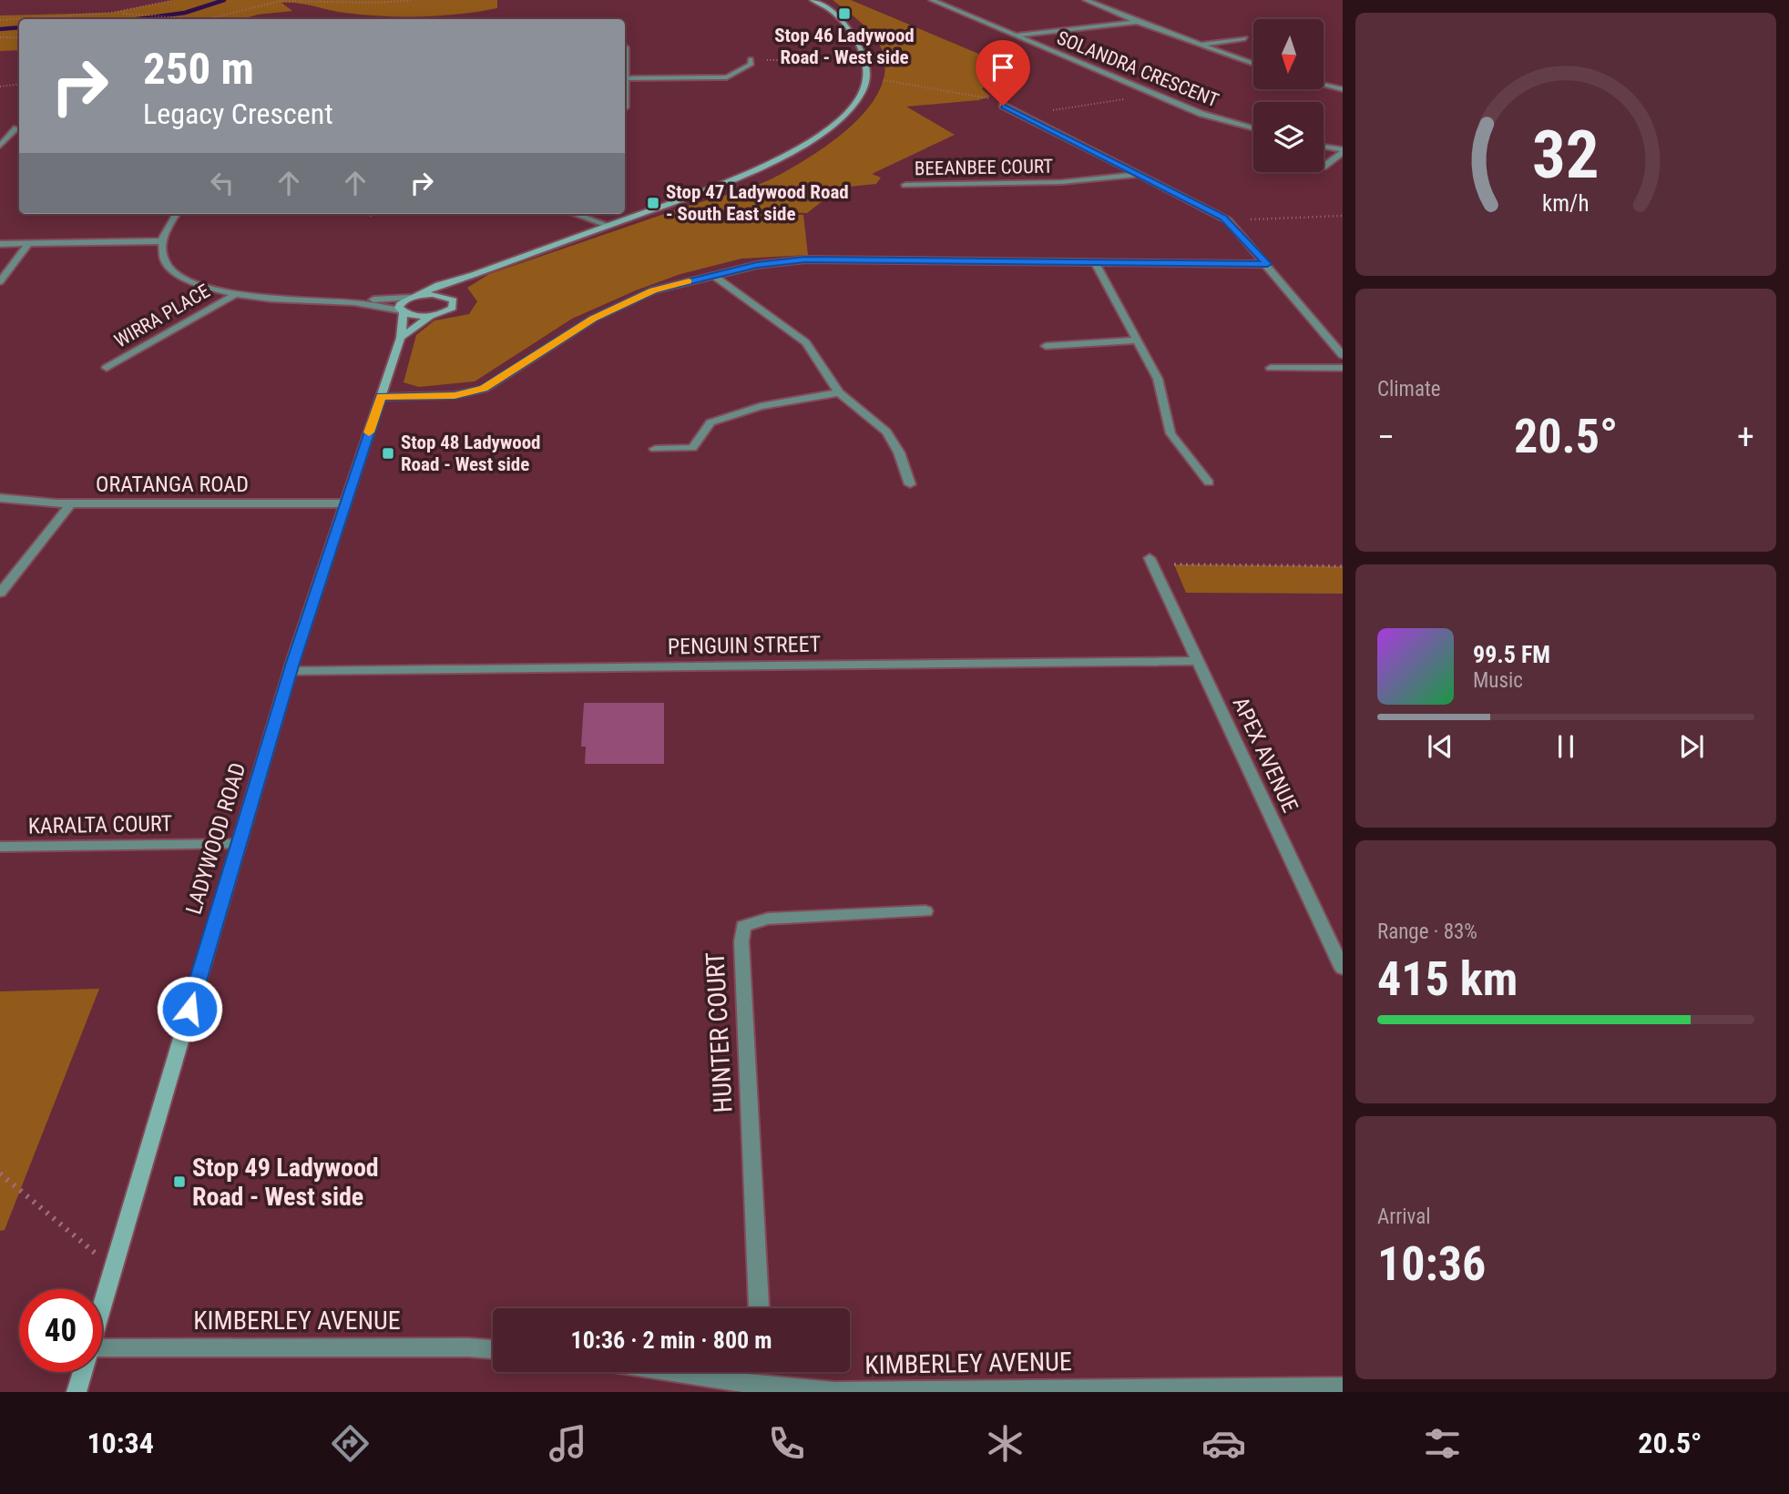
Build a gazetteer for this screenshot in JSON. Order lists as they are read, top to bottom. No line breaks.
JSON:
{"streets":{"street":["SOLANDRA CRESCENT","BEEANBEE COURT","WIRRA PLACE","ORATANGA ROAD","PENGUIN STREET","APEX AVENUE","KARALTA COURT","LADYWOOD ROAD","HUNTER COURT","KIMBERLEY AVENUE"]},"crossings":[["ORATANGA ROAD","LADYWOOD ROAD"],["PENGUIN STREET","APEX AVENUE"],["PENGUIN STREET","LADYWOOD ROAD"],["KARALTA COURT","LADYWOOD ROAD"]],"places":{"transit":["Stop 46 Ladywood Road - West side","Stop 47 Ladywood Road - South East side","Stop 48 Ladywood Road - West side","Stop 49 Ladywood Road - West side"]},"north":"bottom","page":{"turn":["250 m","Legacy Crescent"],"tile":["Climate",["Range · 83%","415 km"],["Arrival","10:36"]],"heat":["−","20.5°","+"],"song":["99.5 FM","Music"],"limit":"40","trip":"10:36 · 2 min · 800 m","tabs":["10:34","20.5°"],"gauge":["32","km/h"]}}
